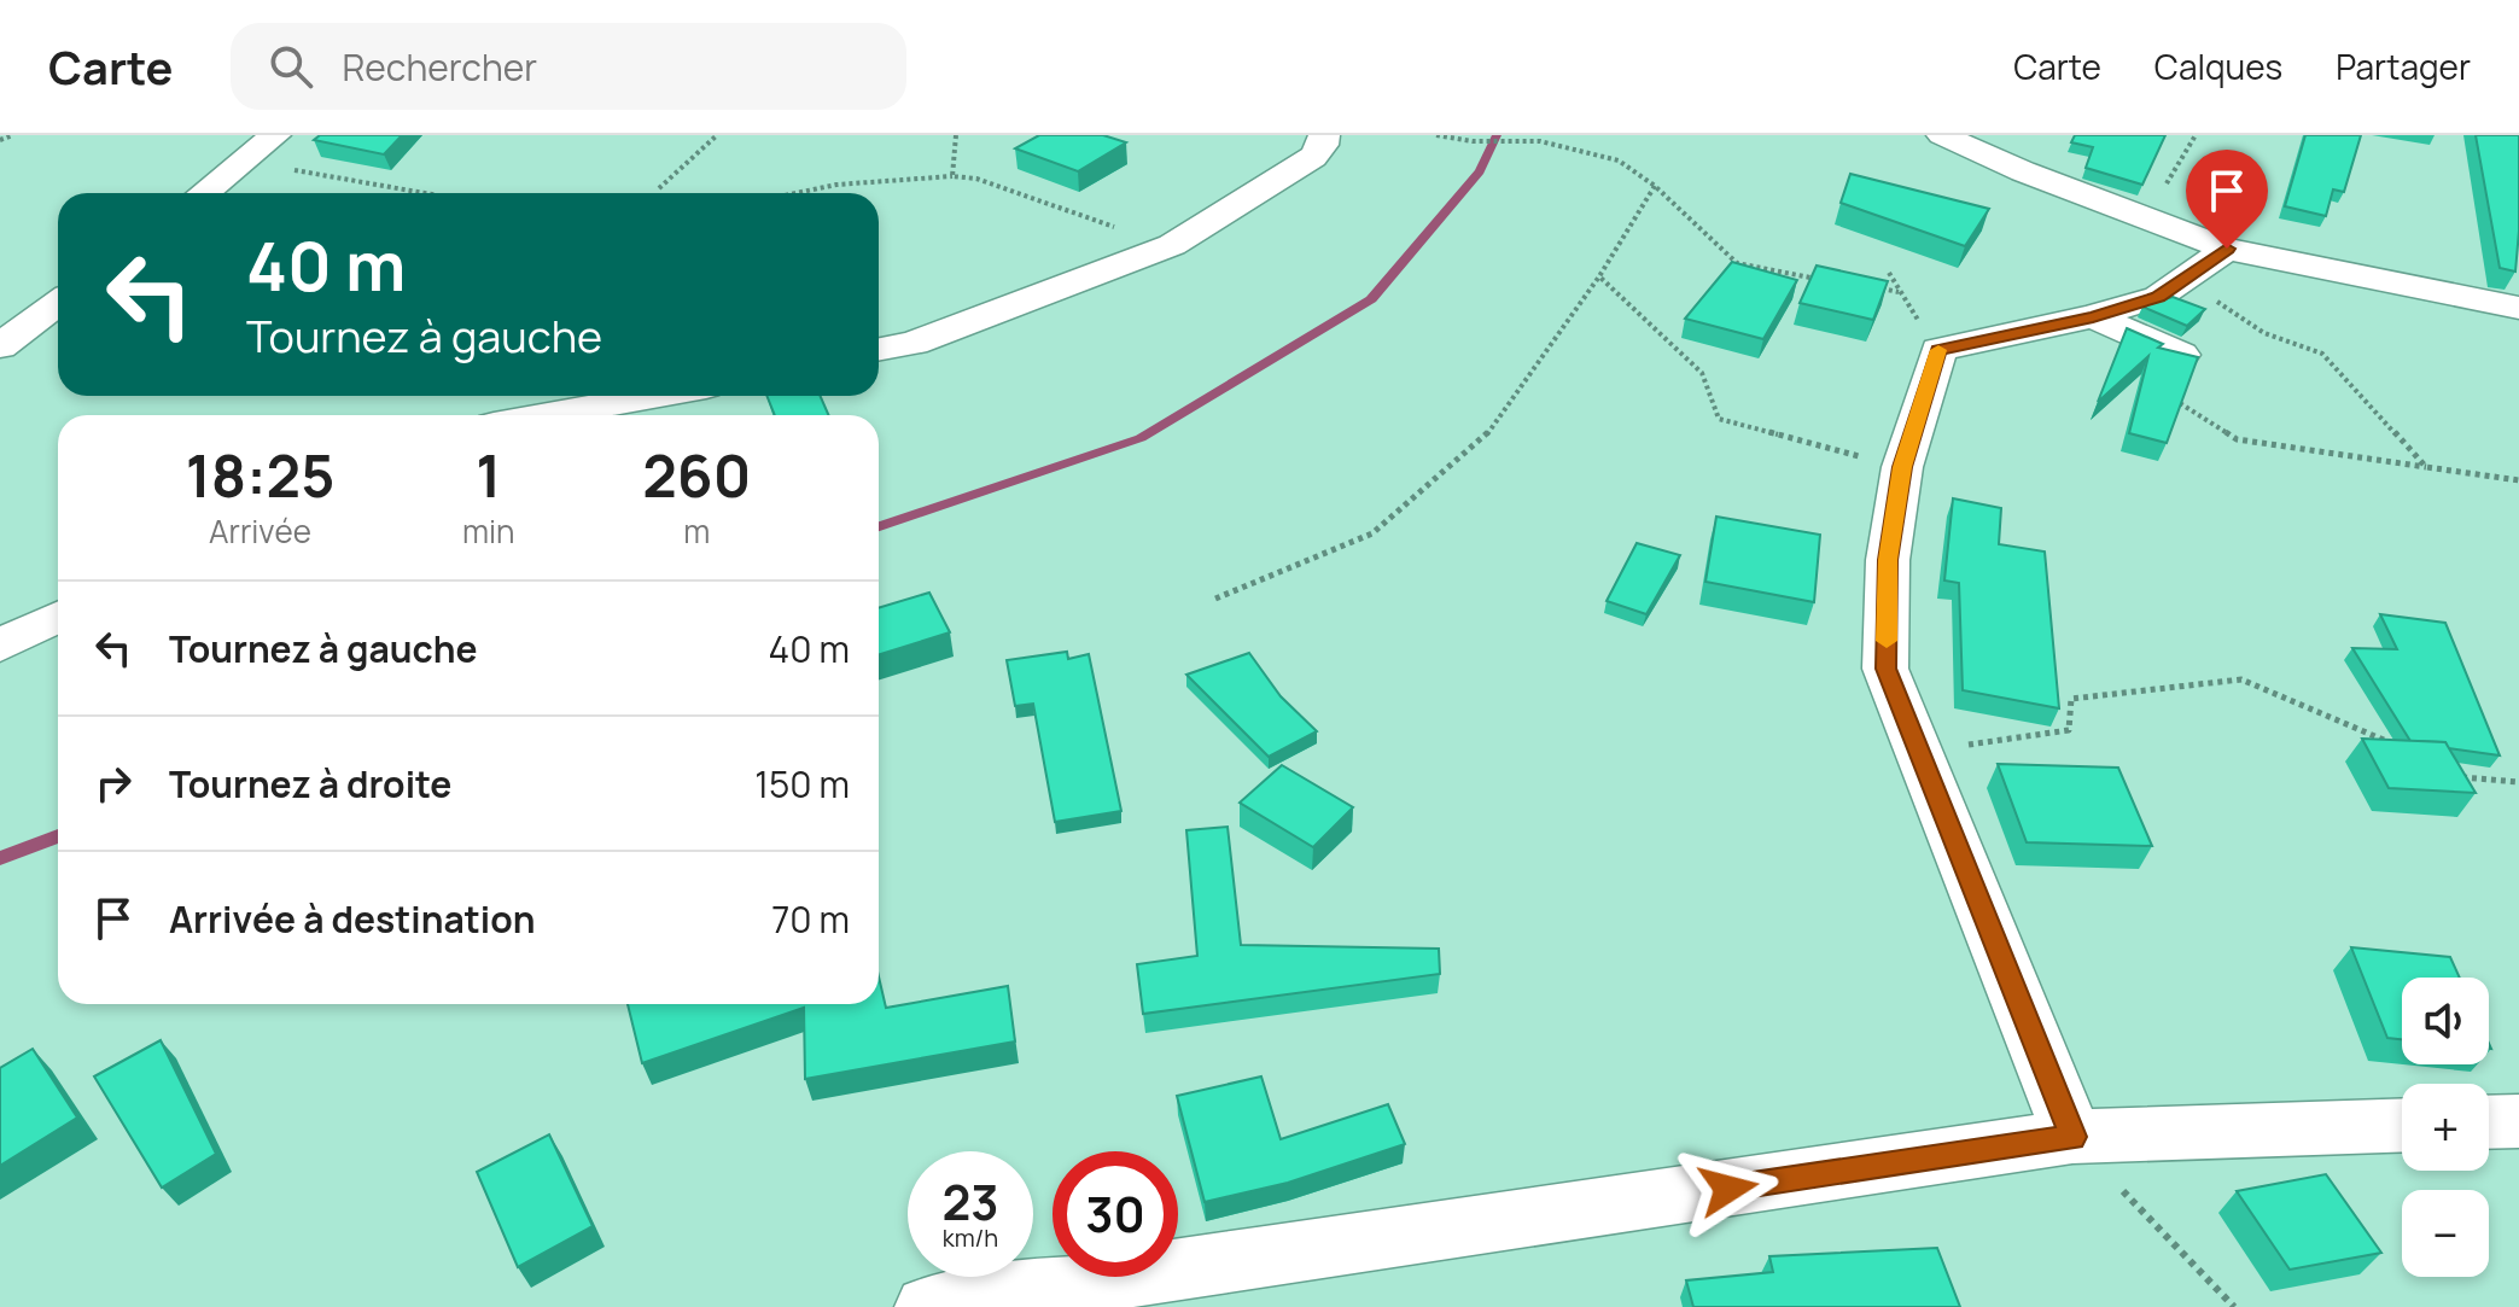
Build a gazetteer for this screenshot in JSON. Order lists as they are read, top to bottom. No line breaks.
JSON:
{"page":{"header":"Carte","search":"Rechercher","nav":["Carte","Calques","Partager"],"turn":["40 m","Tournez à gauche"],"eta":["18:25","Arrivée","1","min","260","m"],"list":[{"name":"Tournez à gauche","value":"40 m"},{"name":"Tournez à droite","value":"150 m"},{"name":"Arrivée à destination","value":"70 m"}],"map_buttons":["+","−"],"speed":"23 km/h","limit":"30"}}
